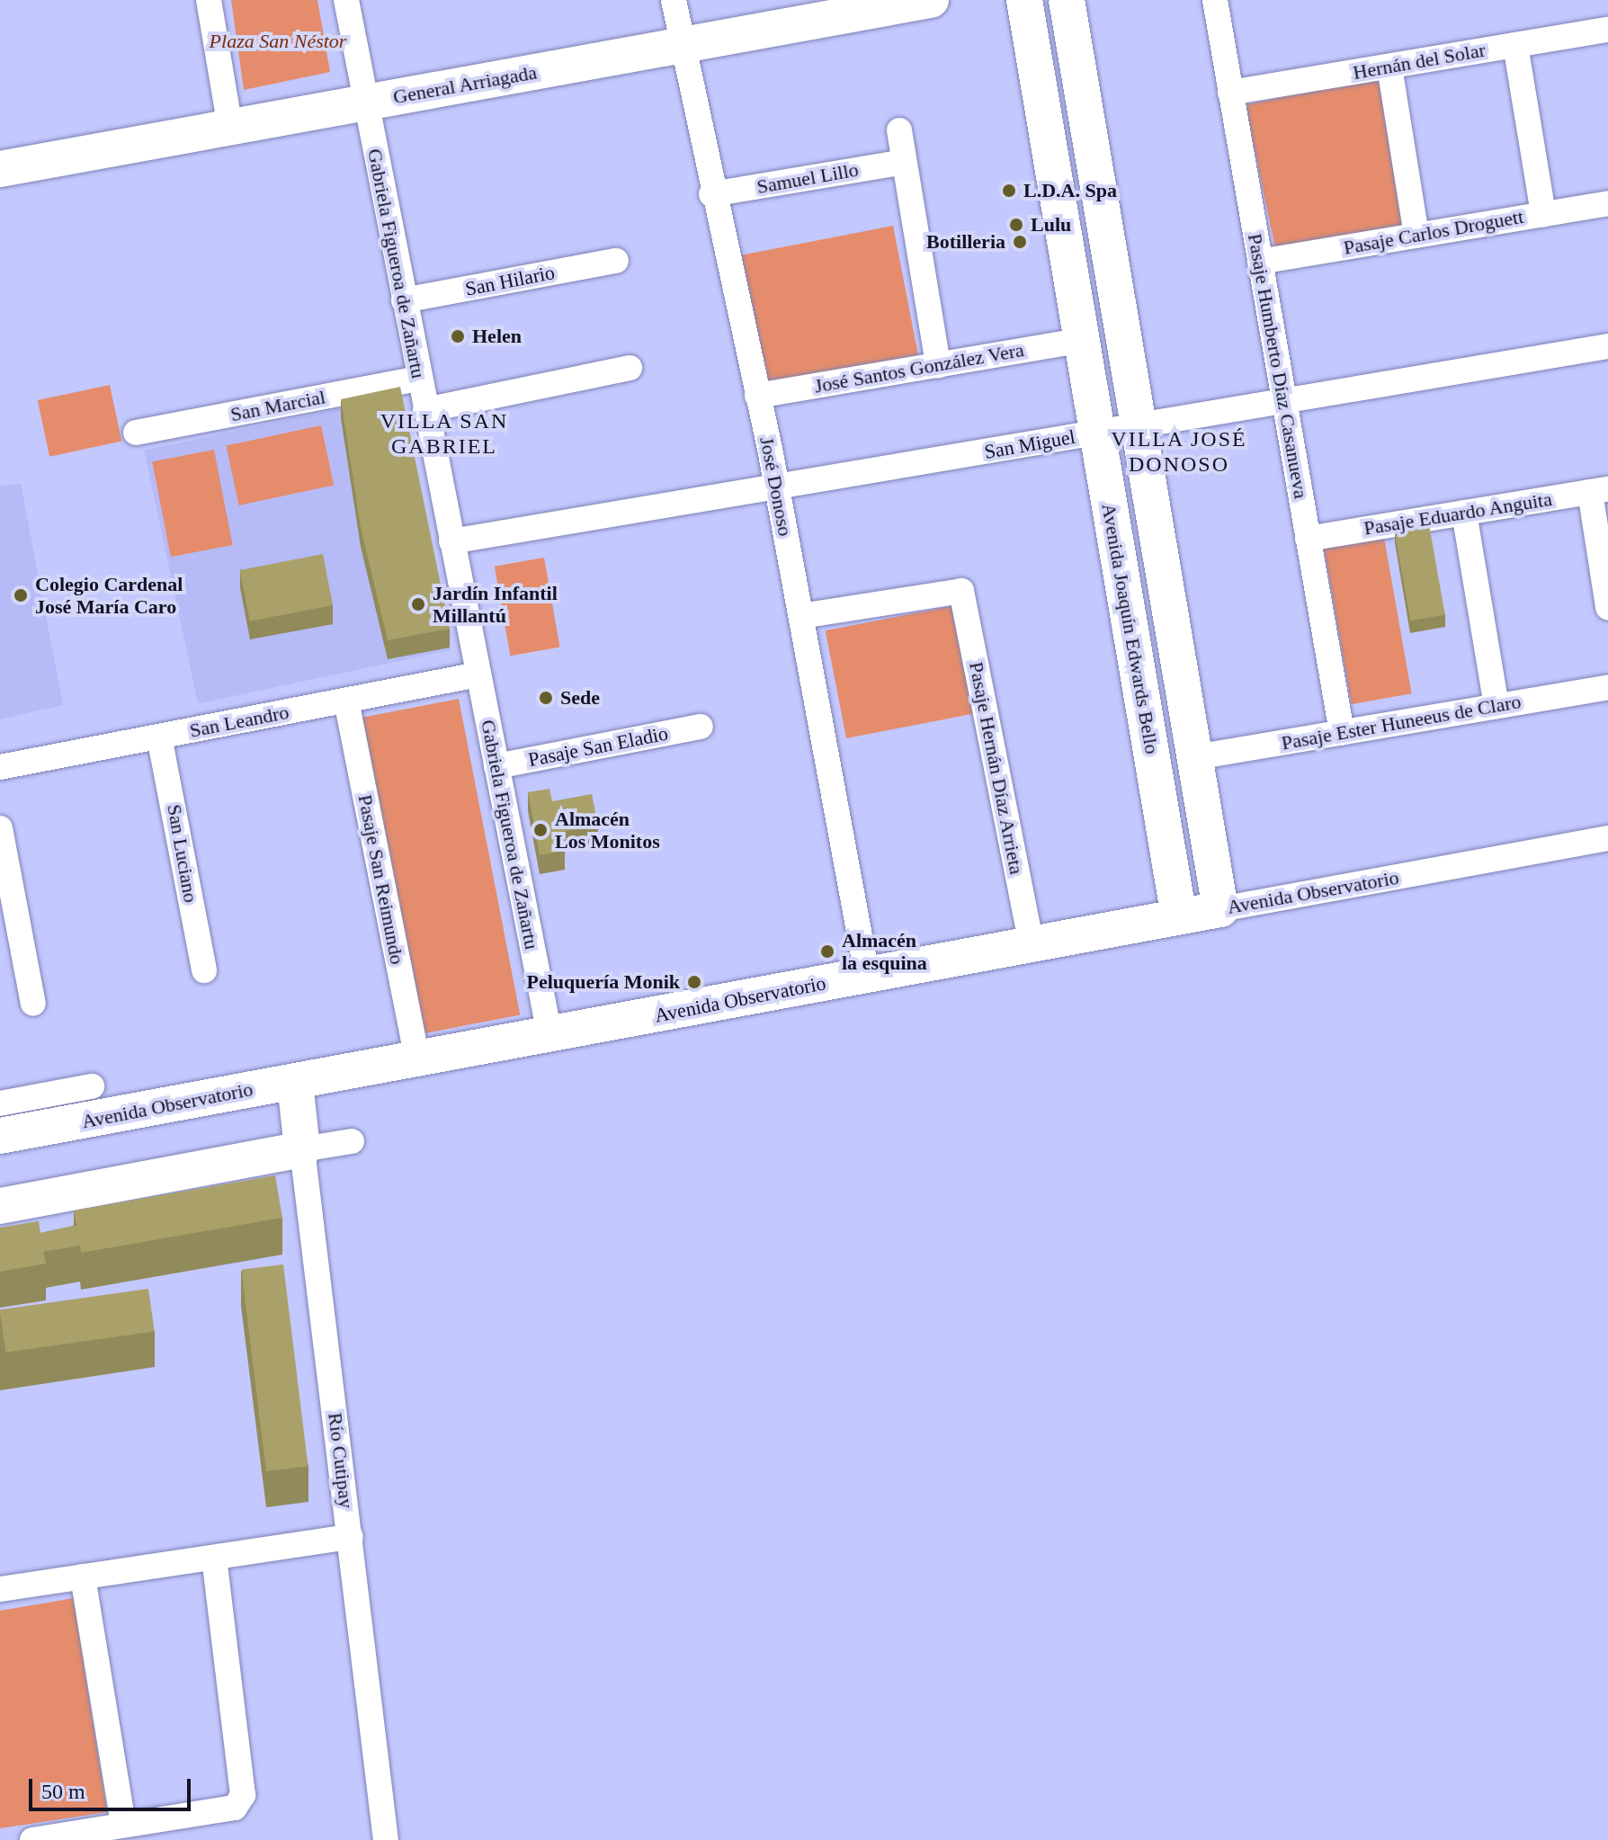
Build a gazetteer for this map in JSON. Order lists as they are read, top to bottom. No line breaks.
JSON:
{"streets":{"street":["Hernán del Solar","General Arriagada","Samuel Lillo","Pasaje Carlos Droguett","Gabriela Figueroa de Zañartu","San Hilario","Pasaje Humberto Díaz Casanueva","José Santos González Vera","San Marcial","San Miguel","José Donoso","Pasaje Eduardo Anguita","Avenida Joaquín Edwards Bello","San Leandro","Pasaje Ester Huneeus de Claro","Pasaje San Eladio","Pasaje Hernán Díaz Arrieta","San Luciano","Pasaje San Reimundo","Avenida Observatorio","Río Cutipay"]},"crossings":[["Hernán del Solar","Pasaje Humberto Díaz Casanueva"],["General Arriagada","Gabriela Figueroa de Zañartu"],["General Arriagada","José Donoso"],["Samuel Lillo","José Donoso"],["Pasaje Carlos Droguett","Pasaje Humberto Díaz Casanueva"],["Gabriela Figueroa de Zañartu","San Hilario"],["Gabriela Figueroa de Zañartu","San Marcial"],["Gabriela Figueroa de Zañartu","San Miguel"],["Gabriela Figueroa de Zañartu","San Leandro"],["Gabriela Figueroa de Zañartu","Pasaje San Eladio"],["Gabriela Figueroa de Zañartu","Avenida Observatorio"],["Pasaje Humberto Díaz Casanueva","San Miguel"],["Pasaje Humberto Díaz Casanueva","Pasaje Eduardo Anguita"],["Pasaje Humberto Díaz Casanueva","Pasaje Ester Huneeus de Claro"],["José Santos González Vera","José Donoso"],["José Santos González Vera","Avenida Joaquín Edwards Bello"],["San Miguel","José Donoso"],["San Miguel","Avenida Joaquín Edwards Bello"],["José Donoso","Pasaje Hernán Díaz Arrieta"],["José Donoso","Avenida Observatorio"],["Avenida Joaquín Edwards Bello","Pasaje Ester Huneeus de Claro"],["Avenida Joaquín Edwards Bello","Avenida Observatorio"],["San Leandro","San Luciano"],["San Leandro","Pasaje San Reimundo"],["Pasaje Hernán Díaz Arrieta","Avenida Observatorio"],["Pasaje San Reimundo","Avenida Observatorio"],["Avenida Observatorio","Río Cutipay"]],"districts":["VILLA SAN GABRIEL","VILLA JOSÉ DONOSO"],"parks":["Plaza San Néstor"],"places":["L.D.A. Spa","Lulu","Botilleria","Helen","Colegio Cardenal José María Caro","Jardín Infantil Millantú","Sede","Almacén Los Monitos","Almacén la esquina","Peluquería Monik"],"scale_bar":"50 m"}
